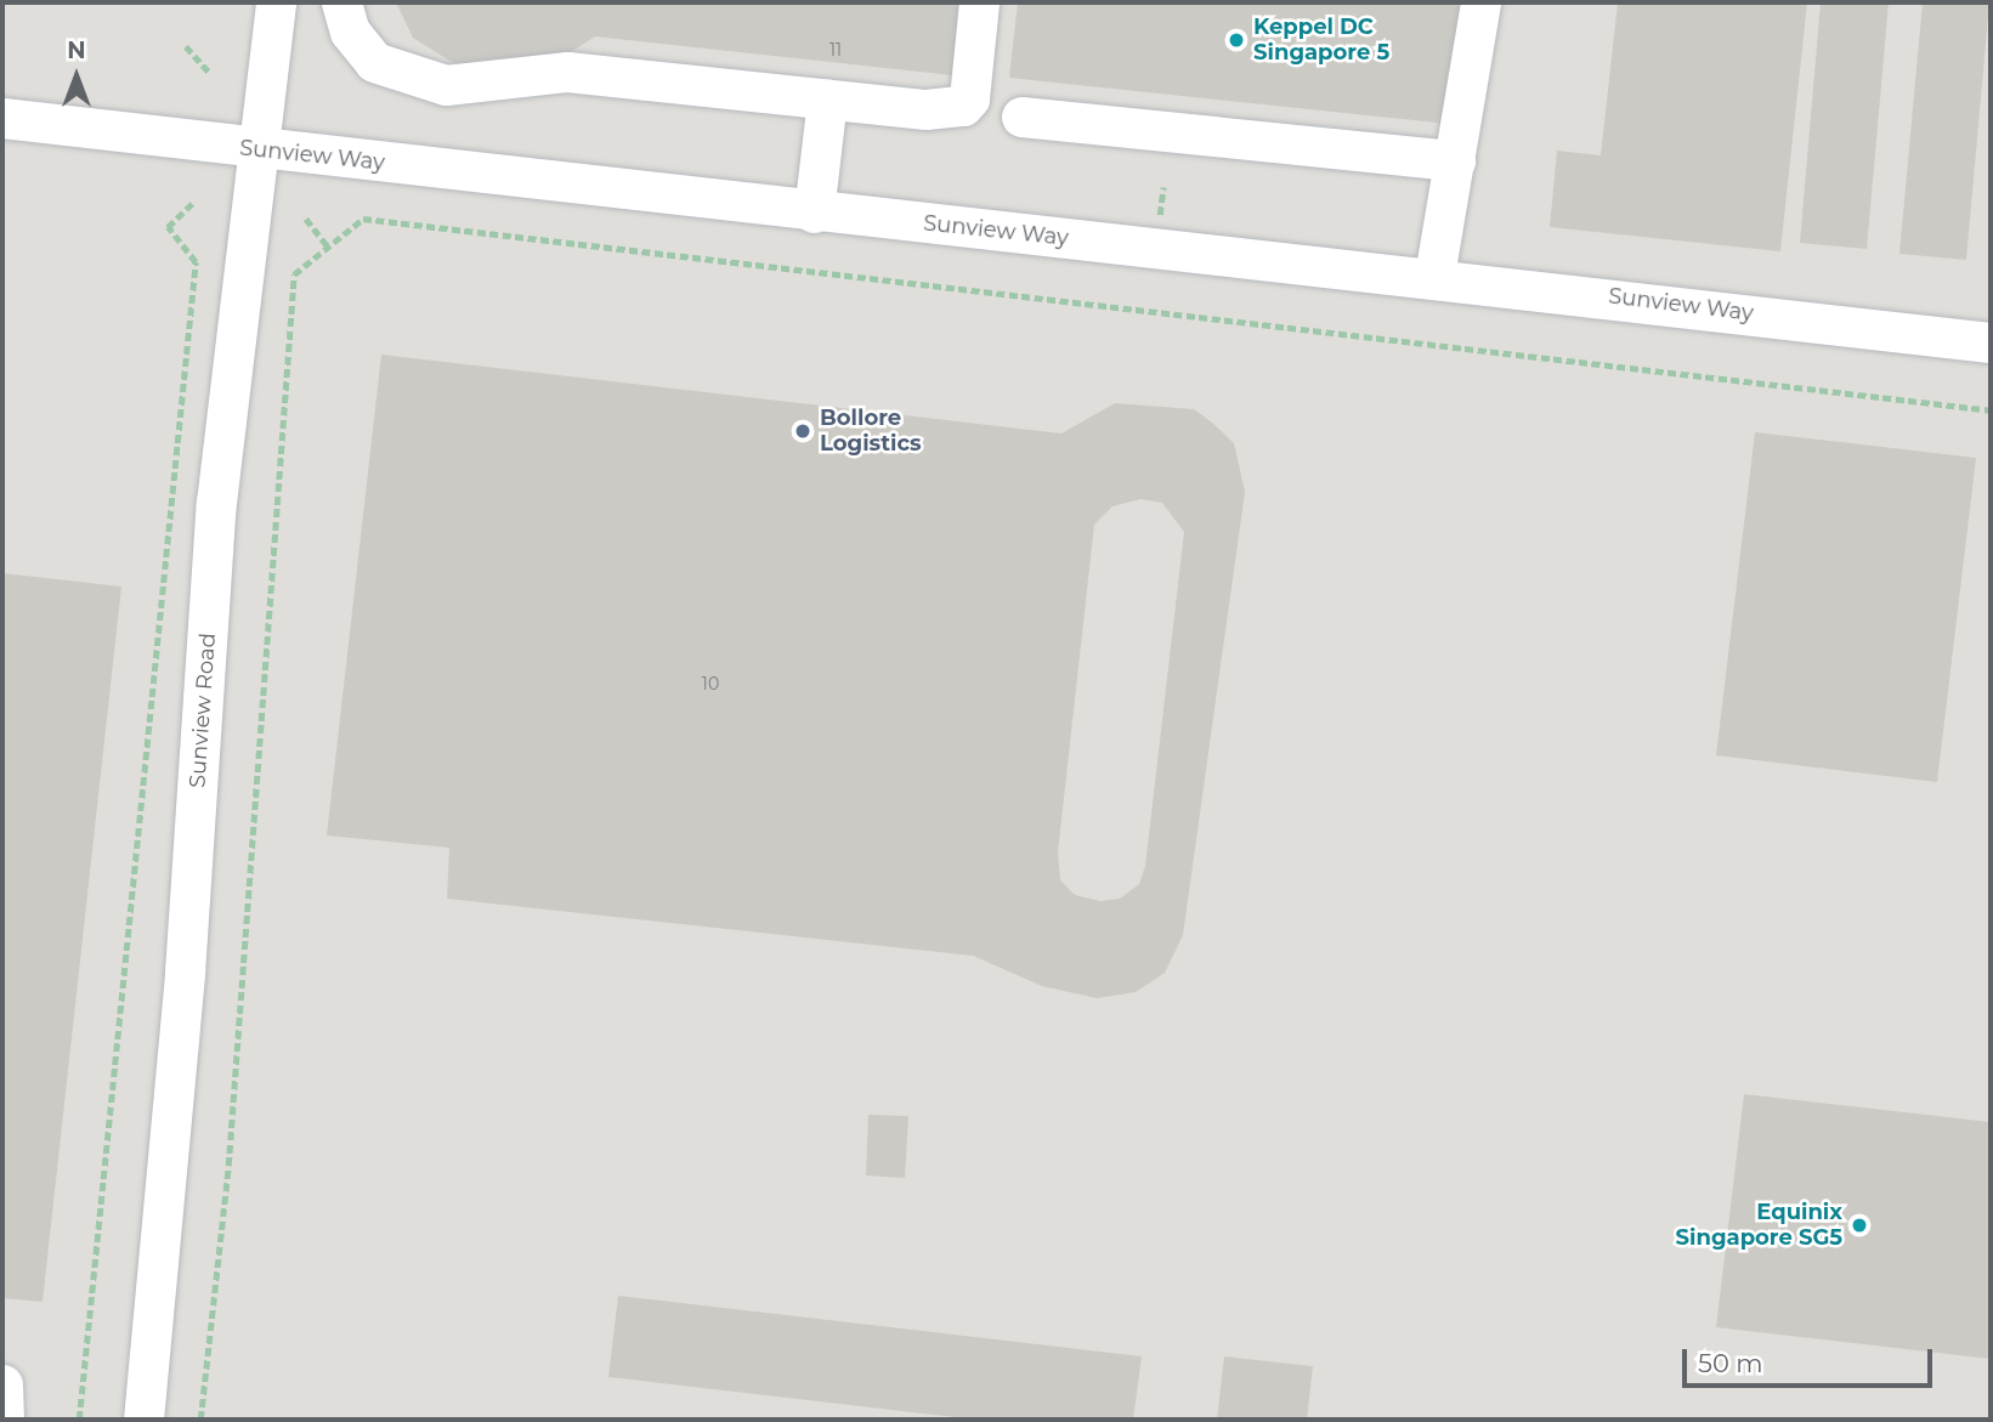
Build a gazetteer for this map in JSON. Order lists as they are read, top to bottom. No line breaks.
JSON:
{"streets":{"street":["Sunview Way","Sunview Road"]},"crossings":[["Sunview Way","Sunview Road"]],"places":["Keppel DC Singapore 5","Bollore Logistics","Equinix Singapore SG5"],"house_numbers":["11","10"],"scale_bar":"50 m","north":"top"}
